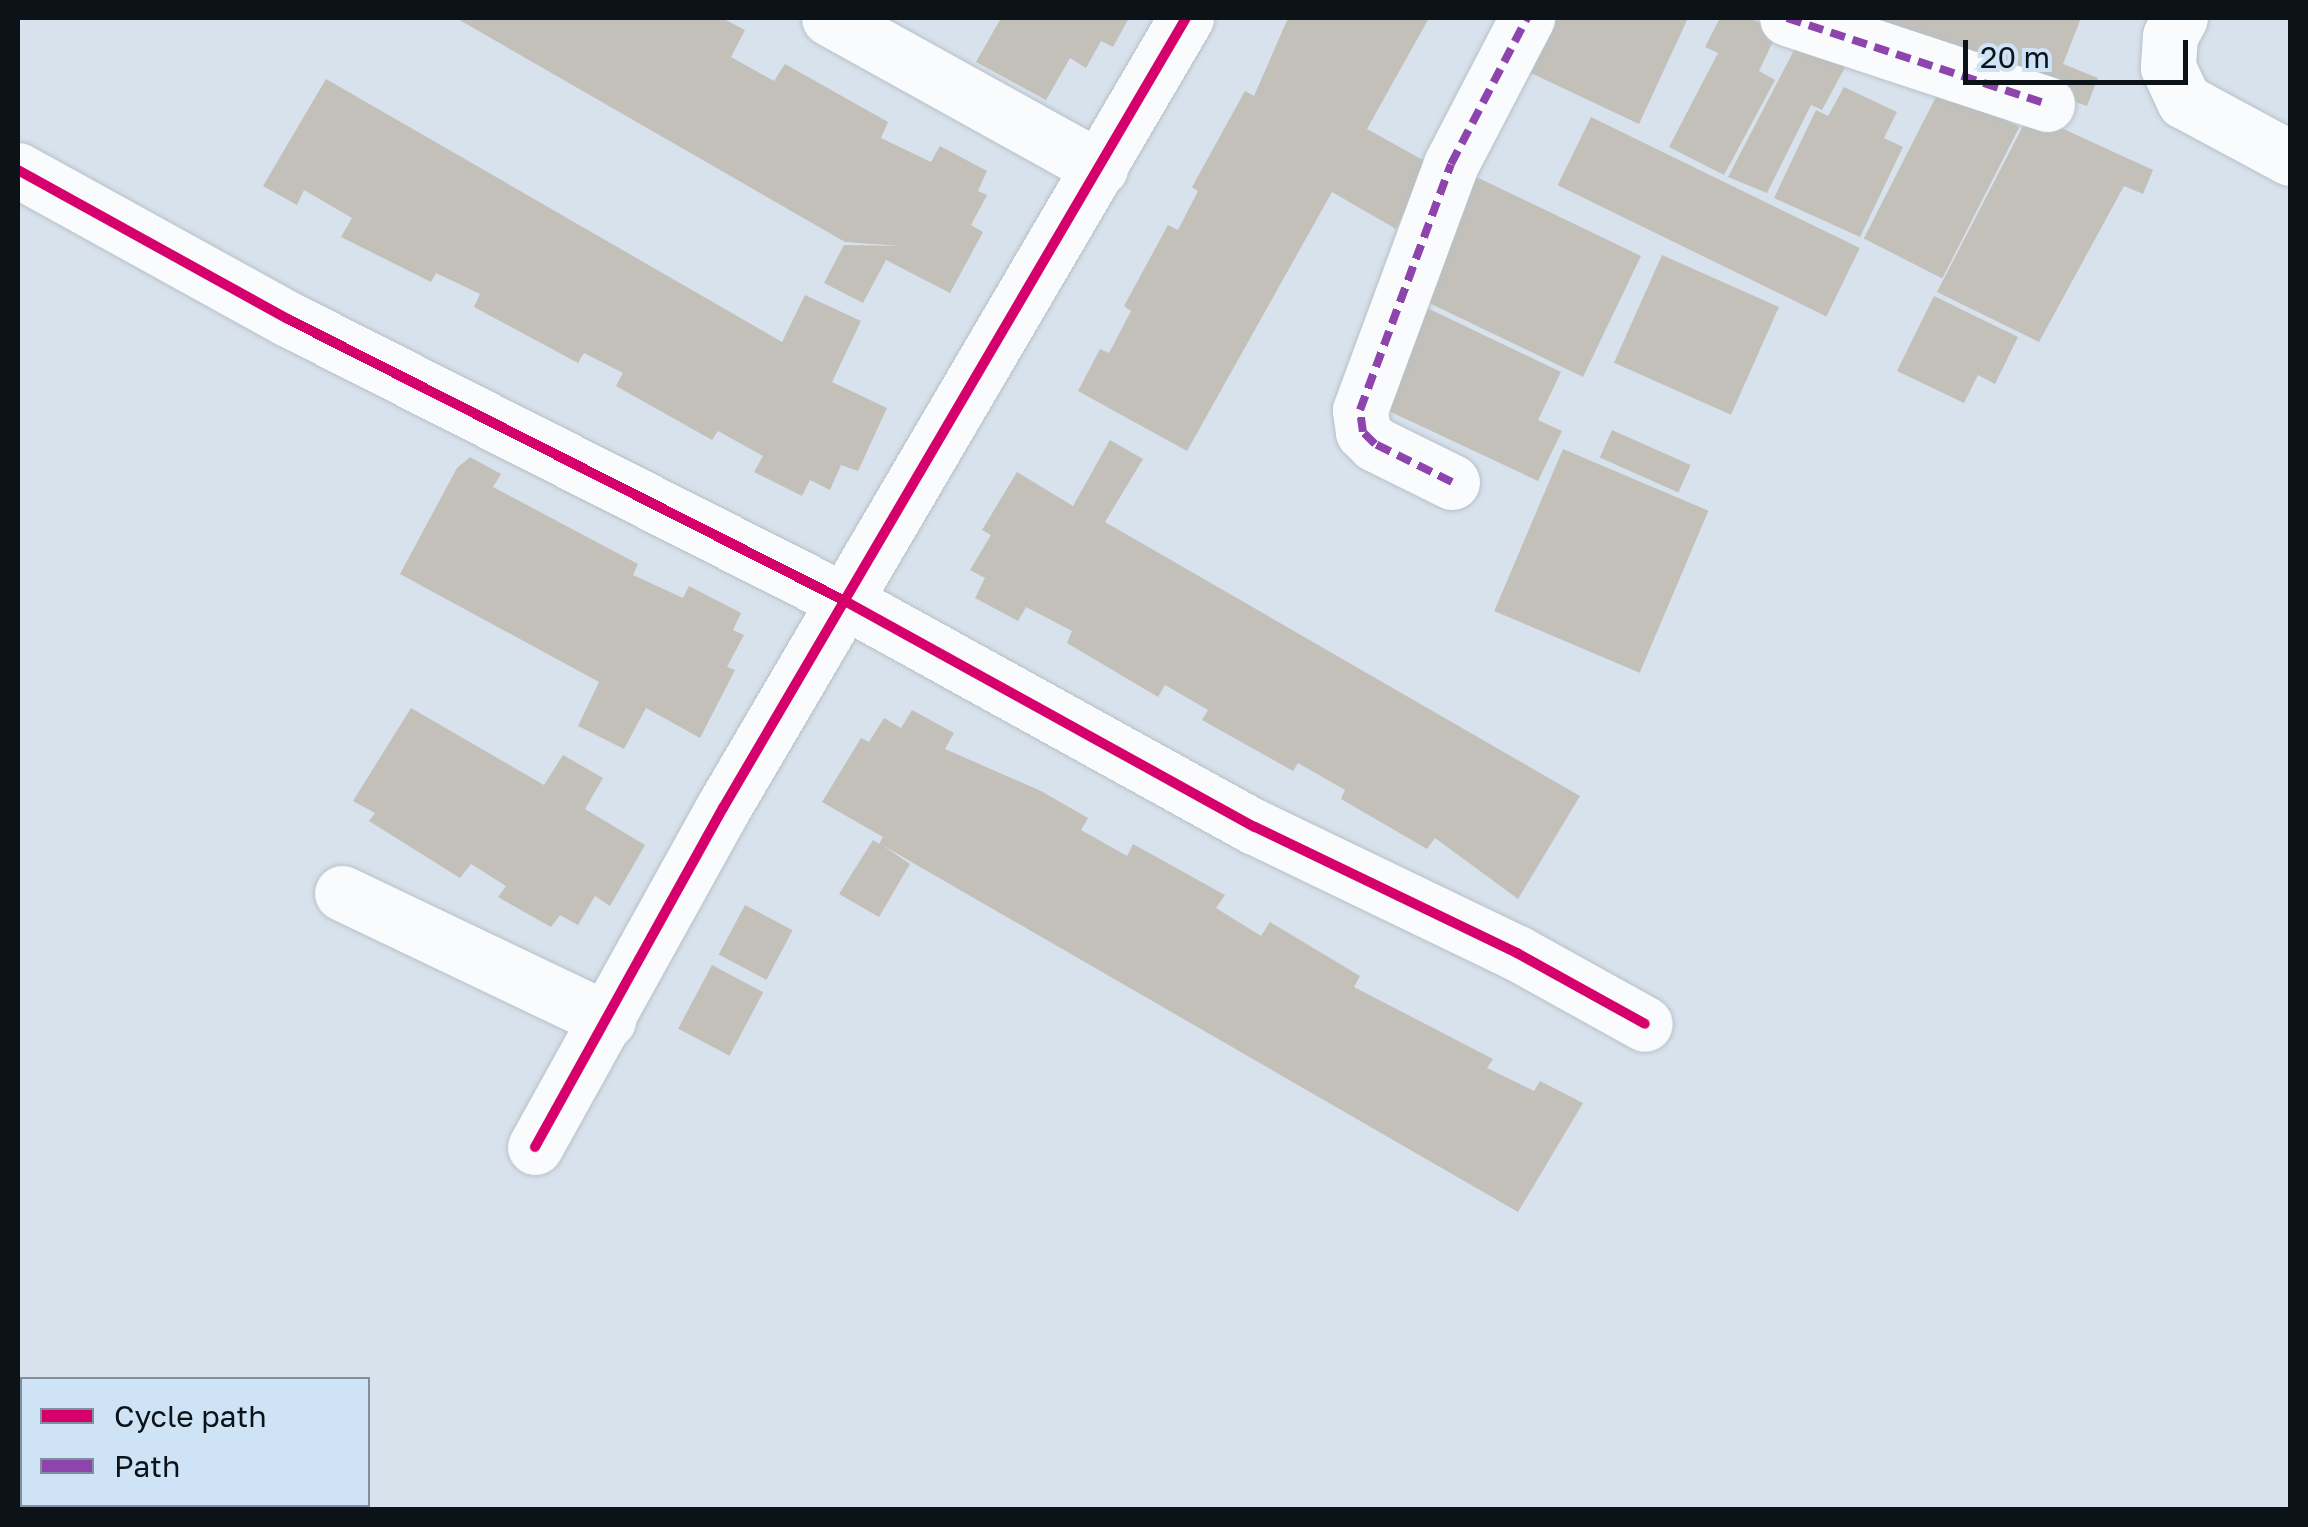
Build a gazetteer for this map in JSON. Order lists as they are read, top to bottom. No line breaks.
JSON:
{"legend":["Cycle path","Path"],"scale_bar":"20 m"}
